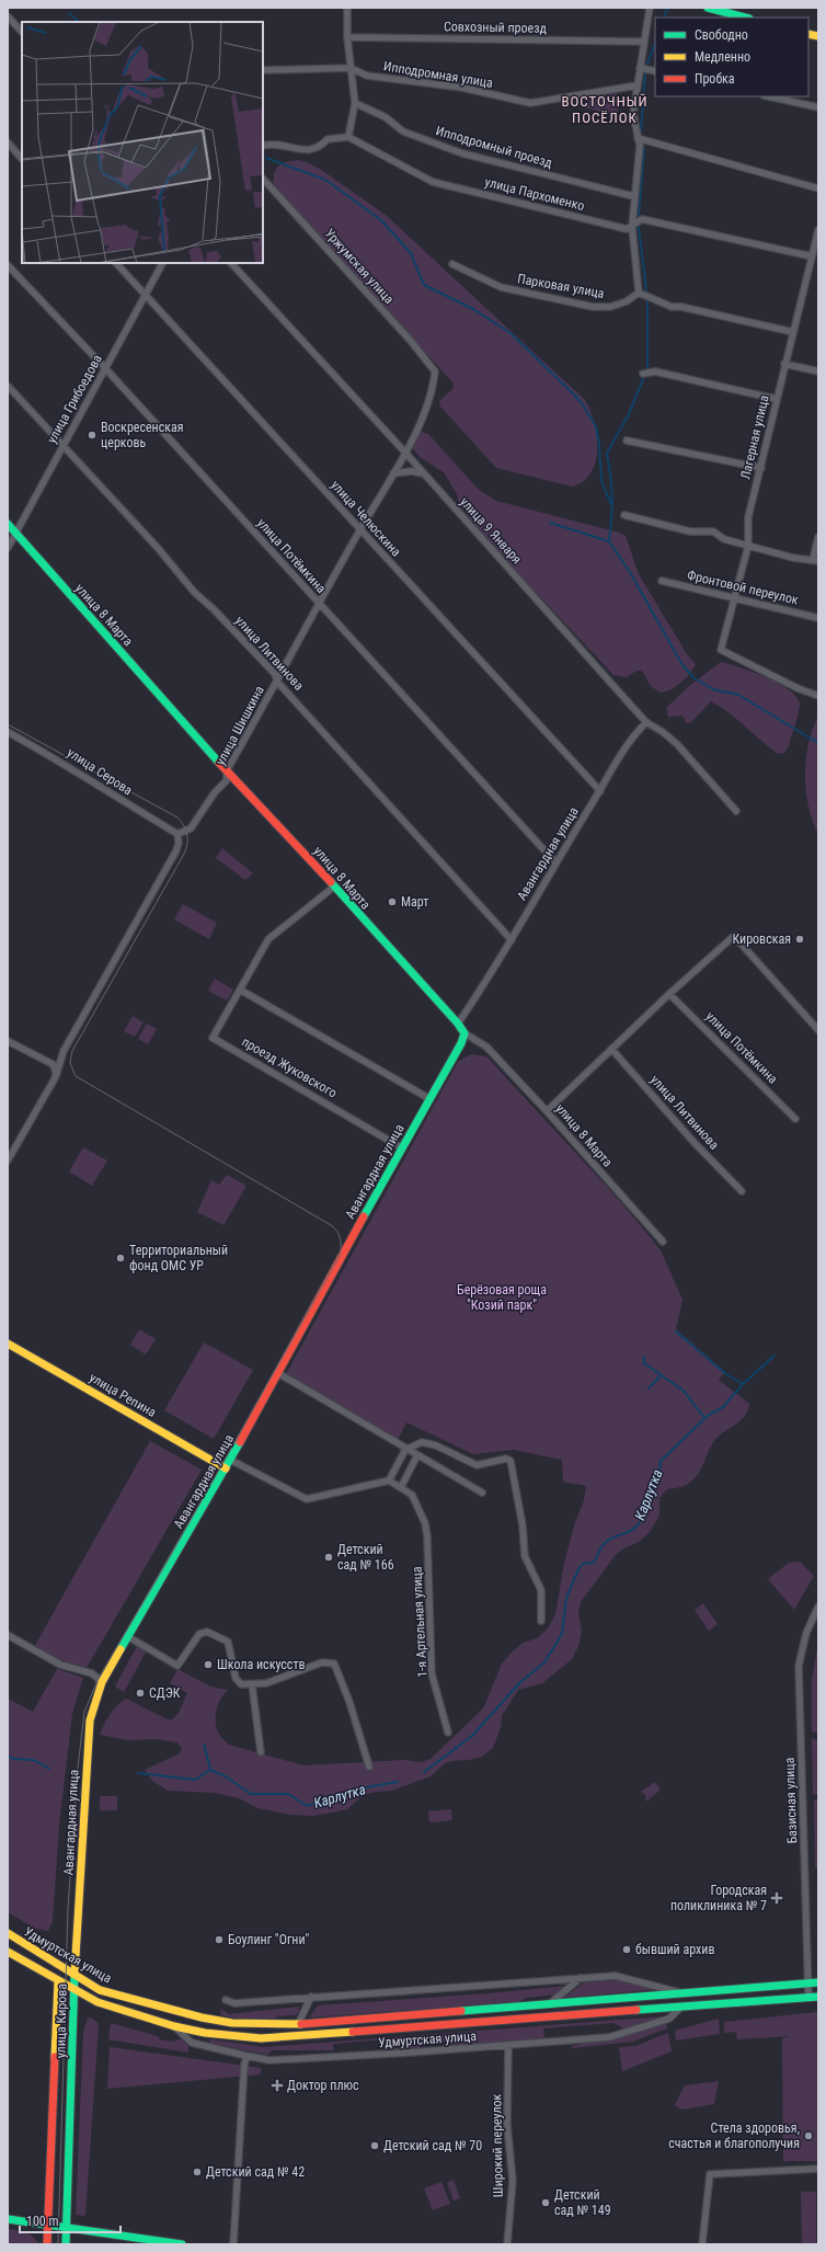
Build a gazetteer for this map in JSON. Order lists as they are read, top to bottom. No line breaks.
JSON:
{"streets":{"main road":["улица 8 Марта","Авангардная улица","улица Репина","Удмуртская улица","улица Кирова"],"street":["Совхозный проезд","Ипподромная улица","Ипподромный проезд","улица Пархоменко","Уржумская улица","Парковая улица","улица Грибоедова","Лагерная улица","улица Челюскина","улица 9 Января","улица Потёмкина","Фронтовой переулок","улица Литвинова","улица Шишкина","улица Серова","проезд Жуковского","1-я Артельная улица","Базисная улица","Широкий переулок"]},"crossings":[["улица Пархоменко","Лагерная улица"],["Уржумская улица","улица Шишкина"],["улица Грибоедова","улица Челюскина"],["улица Грибоедова","улица Потёмкина"],["улица Грибоедова","улица 8 Марта"],["улица Грибоедова","улица Литвинова"],["Лагерная улица","Фронтовой переулок"],["улица Челюскина","улица Шишкина"],["улица Челюскина","Авангардная улица"],["улица 9 Января","улица Шишкина"],["улица 9 Января","Авангардная улица"],["улица Потёмкина","улица Шишкина"],["улица Потёмкина","Авангардная улица"],["улица 8 Марта","улица Шишкина"],["улица 8 Марта","Авангардная улица"],["улица 8 Марта","проезд Жуковского"],["улица Литвинова","улица Шишкина"],["улица Литвинова","Авангардная улица"],["улица Шишкина","улица Серова"],["Авангардная улица","проезд Жуковского"],["Авангардная улица","улица Репина"],["Авангардная улица","Удмуртская улица"],["Авангардная улица","улица Кирова"],["Базисная улица","Удмуртская улица"],["Удмуртская улица","улица Кирова"],["Удмуртская улица","Широкий переулок"]],"districts":["ВОСТОЧНЫЙ ПОСЁЛОК"],"water":["Карлутка"],"parks":["Берёзовая роща \"Козий парк\""],"places":{"other":["Воскресенская церковь","Март","Кировская","Территориальный фонд ОМС УР","Детский сад № 166","Школа искусств","СДЭК","Боулинг \"Огни\"","бывший архив","Стела здоровья, счастья и благополучия","Детский сад № 70","Детский сад № 42","Детский сад № 149"],"health":["Городская поликлиника № 7","Доктор плюс"]},"legend":["Свободно","Медленно","Пробка"],"scale_bar":"100 m"}
